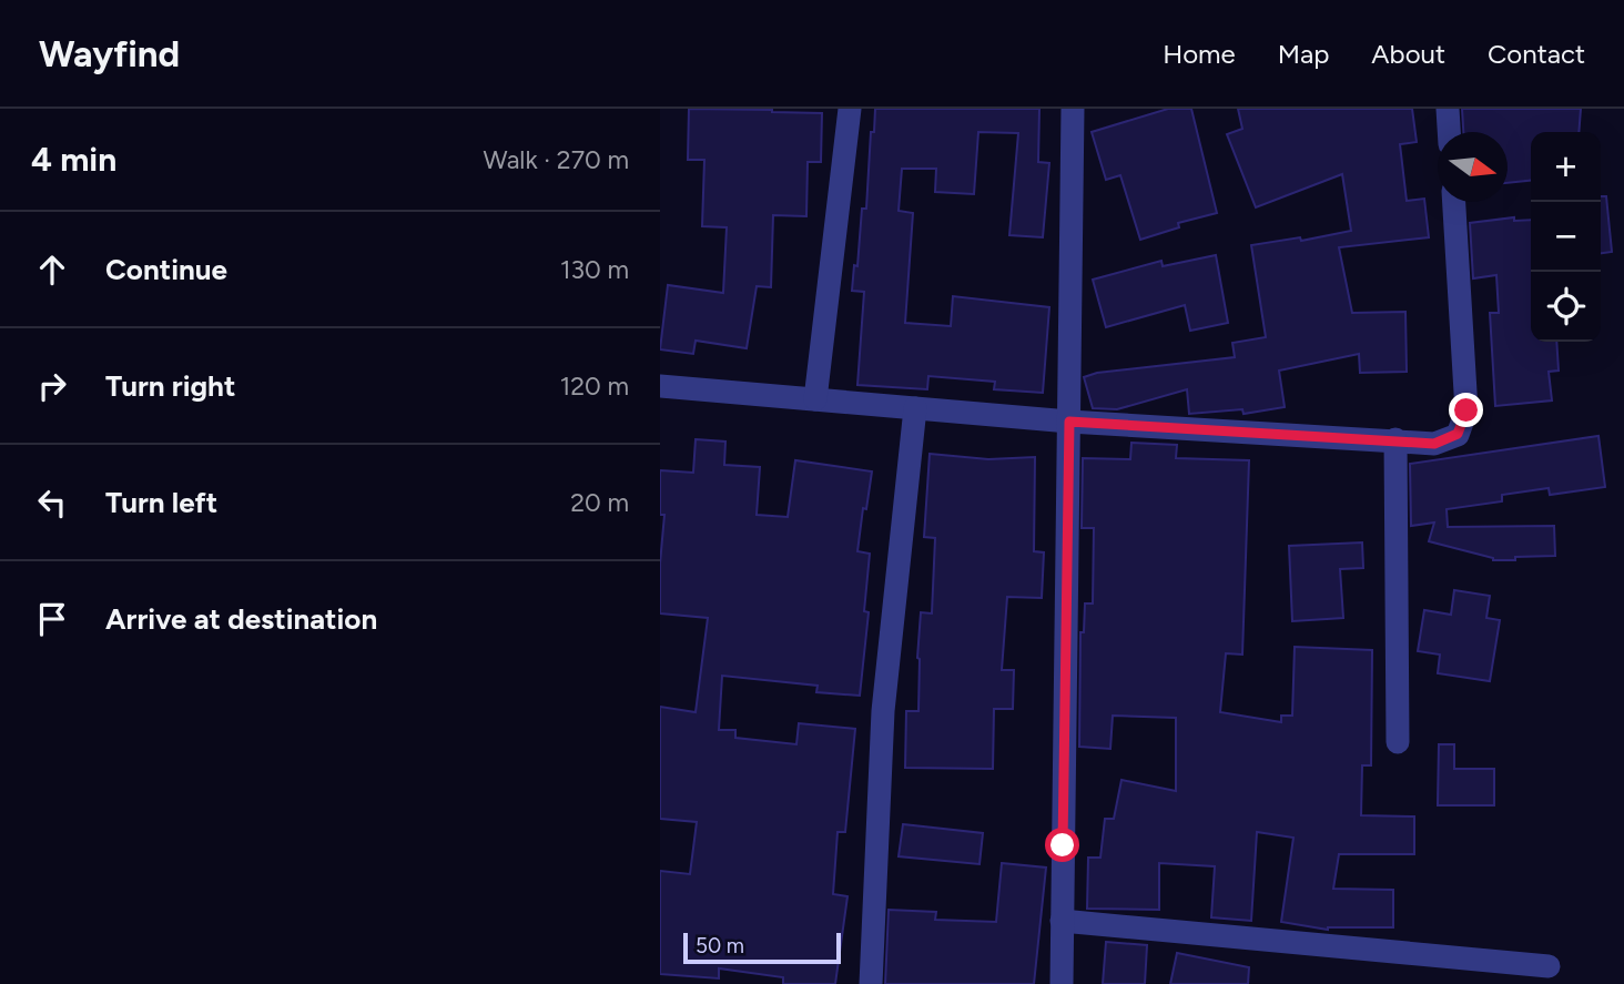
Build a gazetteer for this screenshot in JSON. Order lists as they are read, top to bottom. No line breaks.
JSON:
{"scale_bar":"50 m","north":"right","page":{"header":"Wayfind","nav":["Home","Map","About","Contact"],"heading":["4 min","Walk · 270 m"],"map_buttons":["+","−"],"list":[["Continue","130 m"],["Turn right","120 m"],["Turn left","20 m"],"Arrive at destination"],"scale":"50 m"}}
